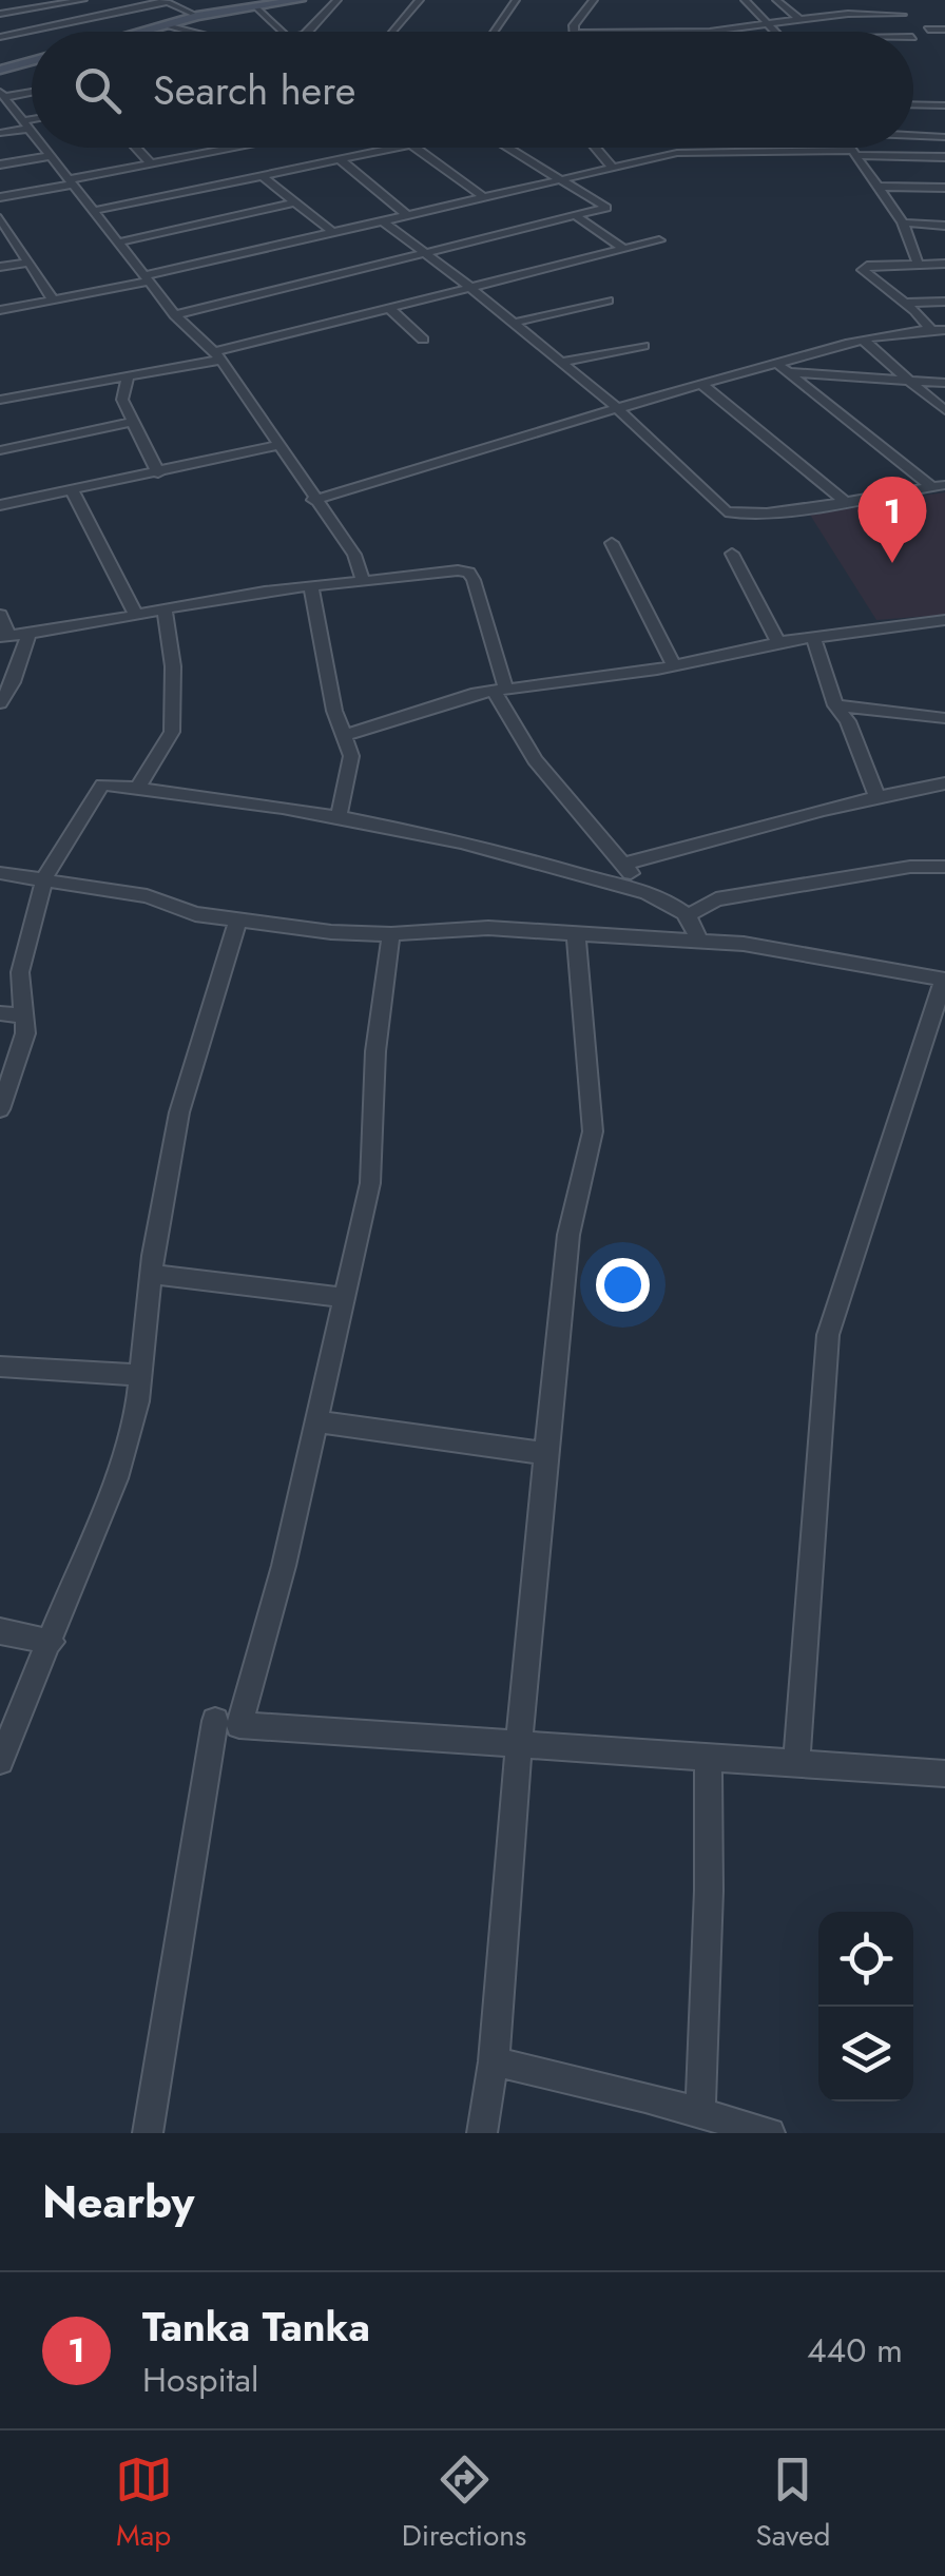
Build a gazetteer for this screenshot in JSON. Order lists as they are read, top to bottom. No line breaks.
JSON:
{"page":{"search":"Search here","pins":"1","heading":"Nearby","list":[{"mark":"1","name":"Tanka Tanka","note":"Hospital","value":"440 m"}],"nav":["Map","Directions","Saved"]}}
